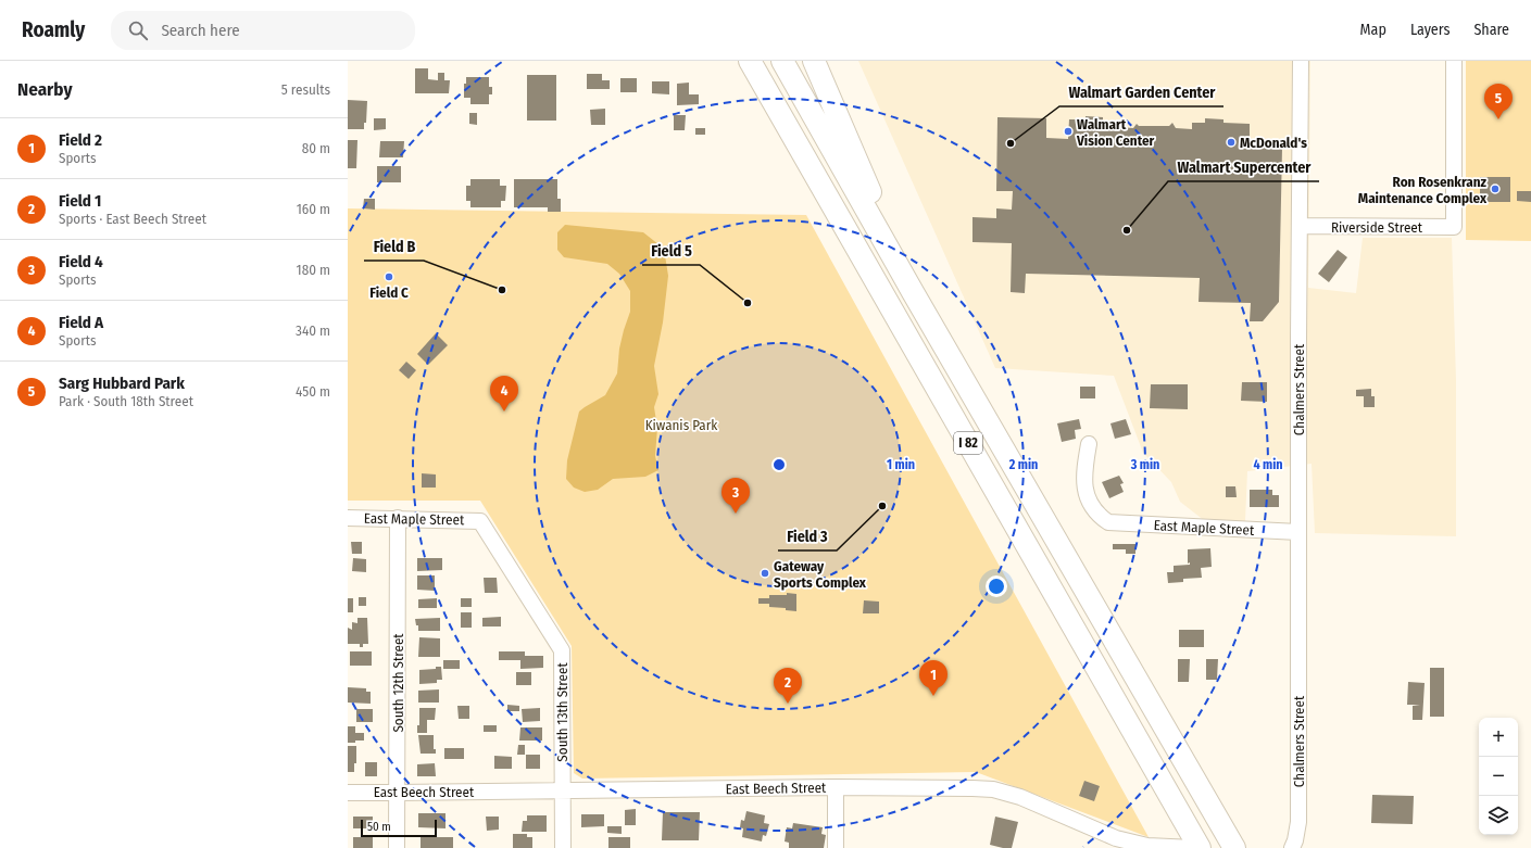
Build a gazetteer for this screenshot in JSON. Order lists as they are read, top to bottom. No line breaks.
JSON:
{"streets":{"highway":["I 82"],"street":["Riverside Street","Chalmers Street","East Maple Street","South 12th Street","South 13th Street","East Beech Street"]},"crossings":[["Riverside Street","Chalmers Street"],["Chalmers Street","East Maple Street"],["East Maple Street","South 12th Street"],["East Maple Street","South 13th Street"],["South 12th Street","East Beech Street"],["South 13th Street","East Beech Street"]],"parks":["Kiwanis Park"],"places":["Walmart Vision Center","McDonald's","Walmart Garden Center","Ron Rosenkranz Maintenance Complex","Walmart Supercenter","Field C","Field B","Field 5","Field 3","Gateway Sports Complex"],"scale_bar":"50 m","page":{"header":"Roamly","search":"Search here","nav":["Map","Layers","Share"],"heading":["Nearby","5 results"],"pins":["5","4","3","1","2"],"list":[{"mark":"1","name":"Field 2","note":"Sports","value":"80 m"},{"mark":"2","name":"Field 1","note":"Sports · East Beech Street","value":"160 m"},{"mark":"3","name":"Field 4","note":"Sports","value":"180 m"},{"mark":"4","name":"Field A","note":"Sports","value":"340 m"},{"mark":"5","name":"Sarg Hubbard Park","note":"Park · South 18th Street","value":"450 m"}],"map_buttons":["+","−"],"scale":"50 m"},"rings":["1 min","2 min","3 min","4 min"]}
